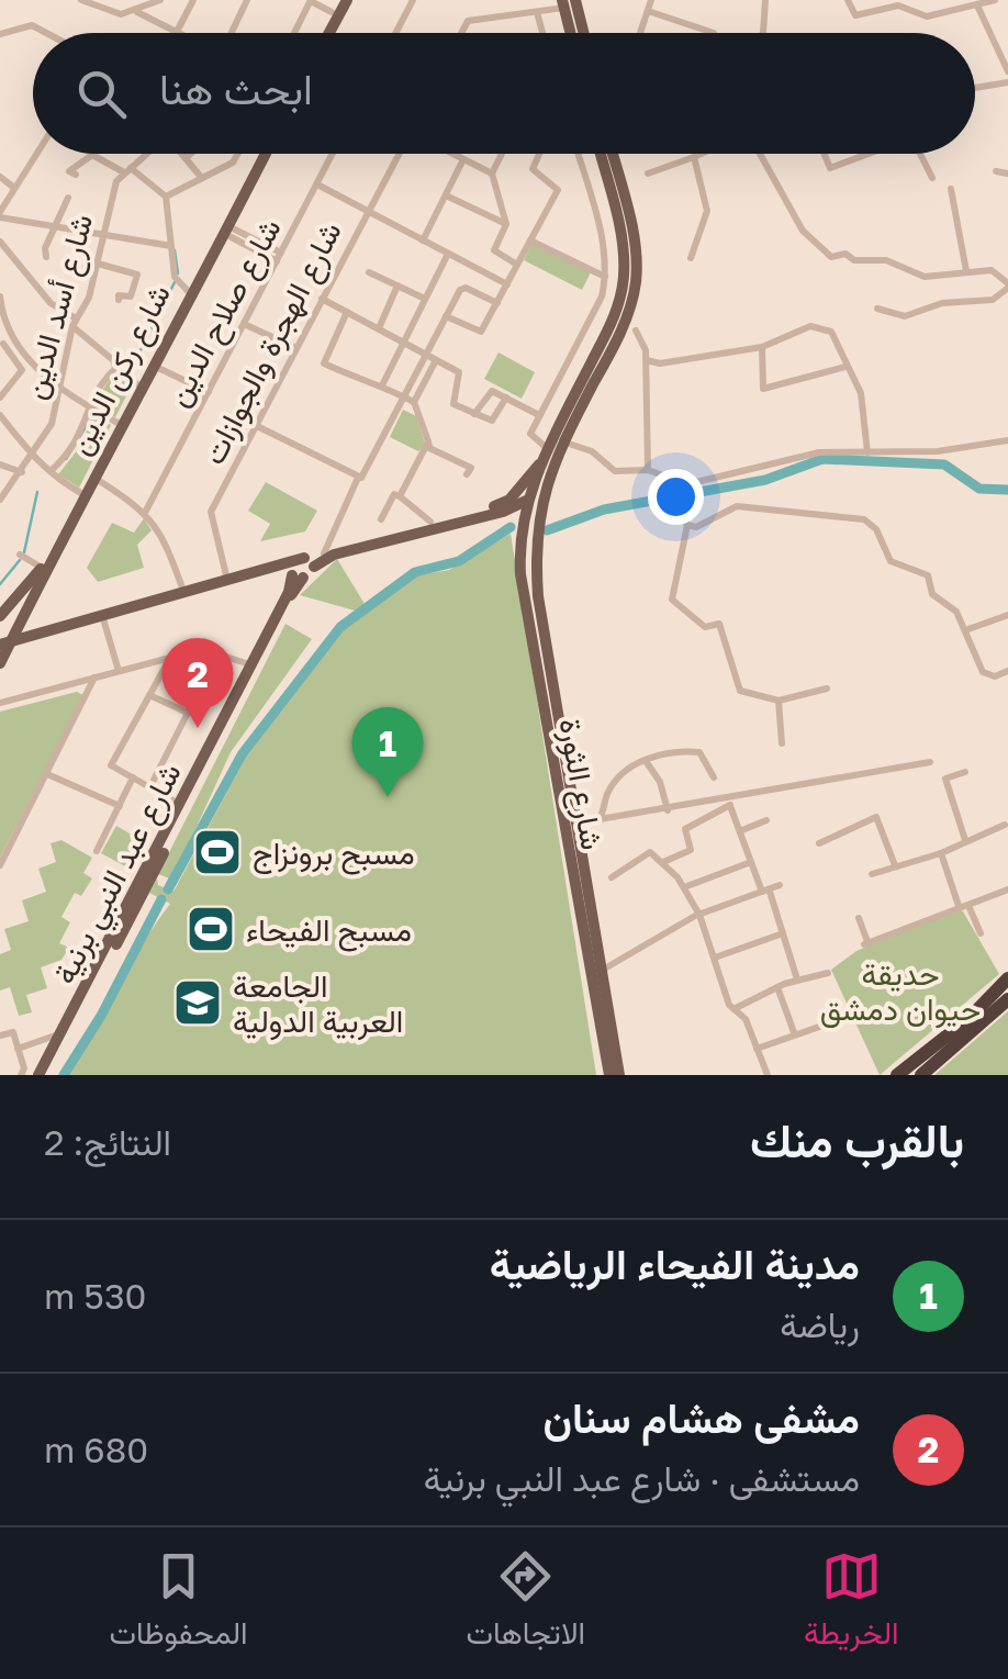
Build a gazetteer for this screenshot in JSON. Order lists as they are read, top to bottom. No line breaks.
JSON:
{"streets":{"main road":["شارع ركن الدين","شارع الثورة","شارع عبد النبي برنية"],"street":["شارع أسد الدين","شارع صلاح الدين","شارع الهجرة والجوازات"]},"parks":["حديقة حيوان دمشق"],"places":{"sports":["مسبح برونزاج","مسبح الفيحاء"],"school or university":["الجامعة العربية الدولية"]},"page":{"search":"ابحث هنا","pins":["2","1"],"heading":["بالقرب منك","النتائج: 2"],"list":[{"mark":"1","name":"مدينة الفيحاء الرياضية","note":"رياضة","value":"530 m"},{"mark":"2","name":"مشفى هشام سنان","note":"مستشفى · شارع عبد النبي برنية","value":"680 m"}],"nav":["الخريطة","الاتجاهات","المحفوظات"]}}
